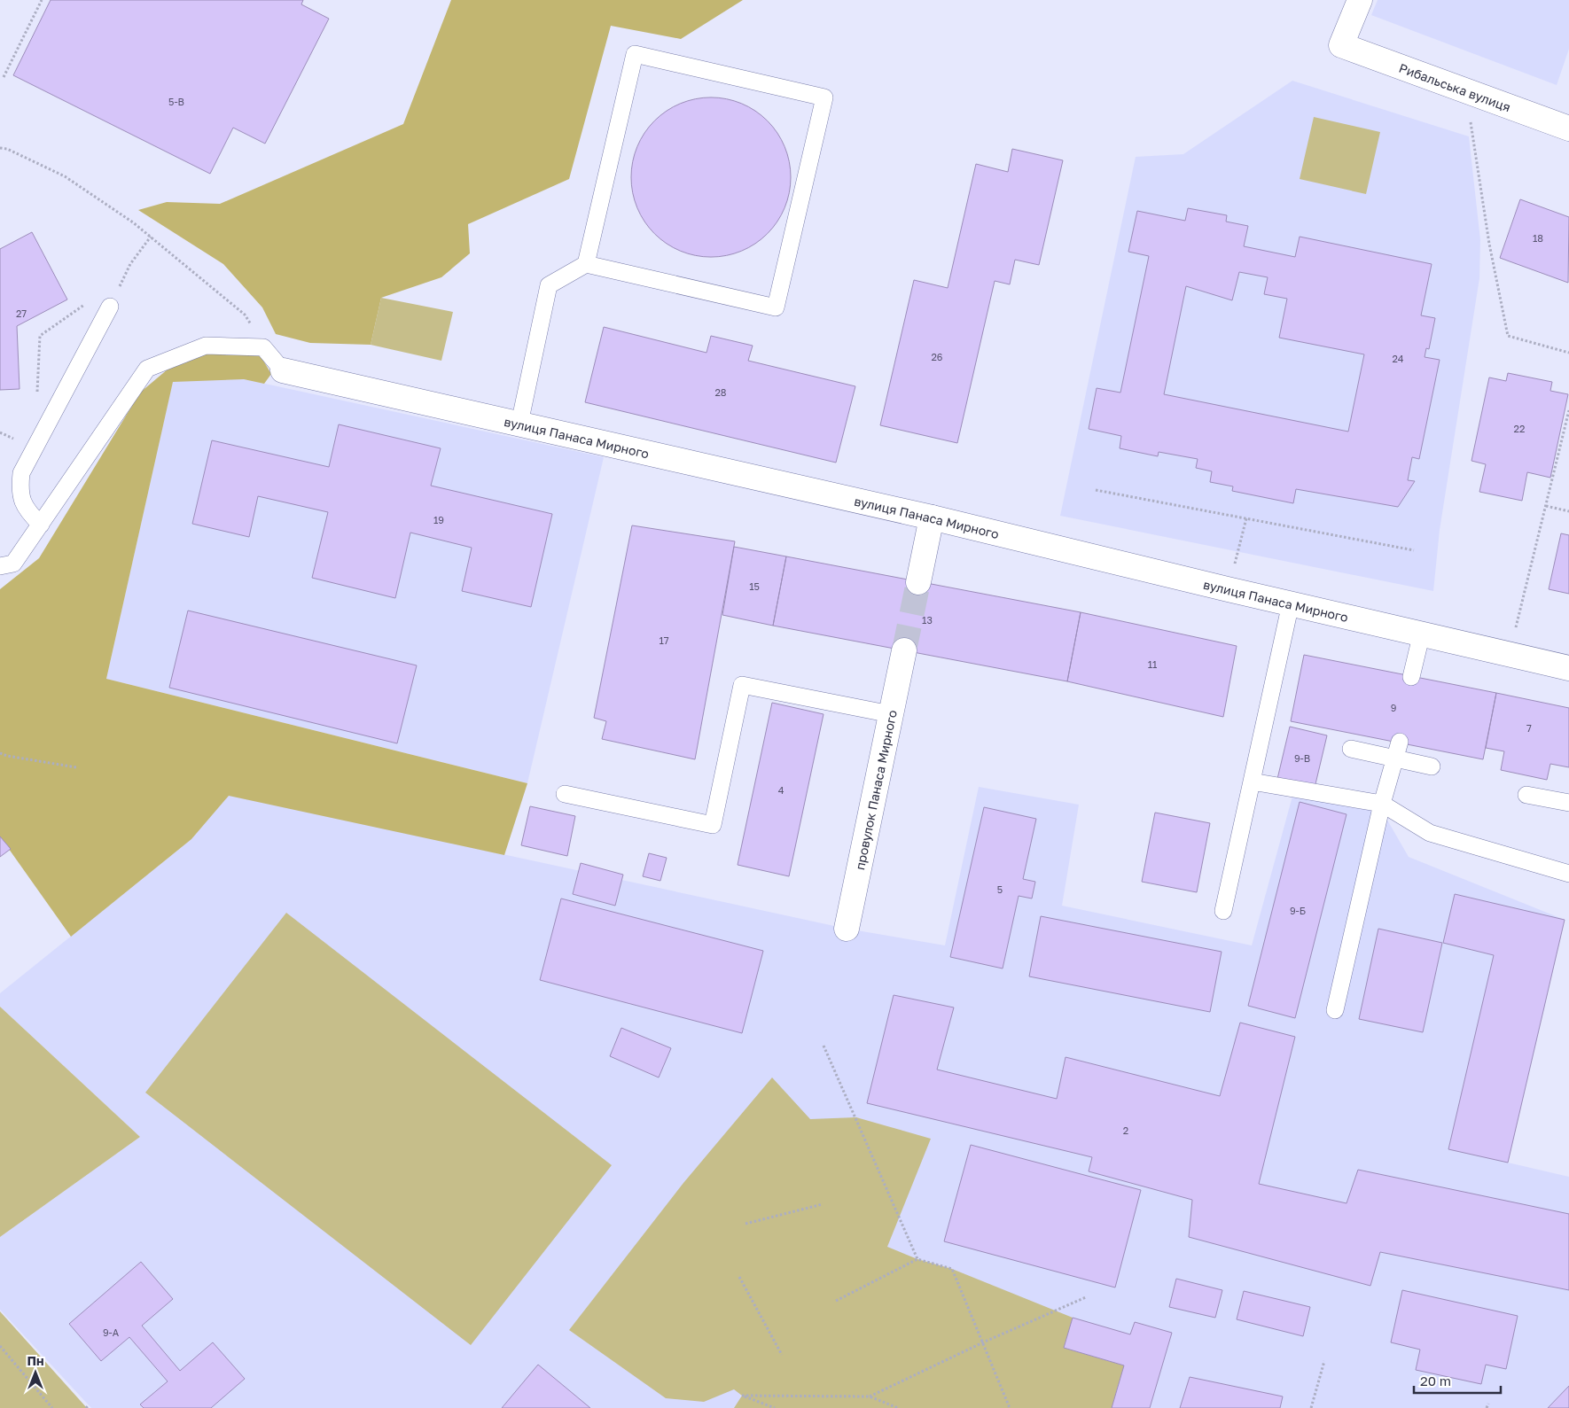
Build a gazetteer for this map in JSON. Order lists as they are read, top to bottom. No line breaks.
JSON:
{"streets":{"street":["Рибальська вулиця","вулиця Панаса Мирного","провулок Панаса Мирного"]},"house_numbers":["5-В","18","27","26","24","28","22","19","15","13","17","11","9","7","9-В","4","5","9-Б","2","9-А"],"scale_bar":"20 m","north":"top"}
